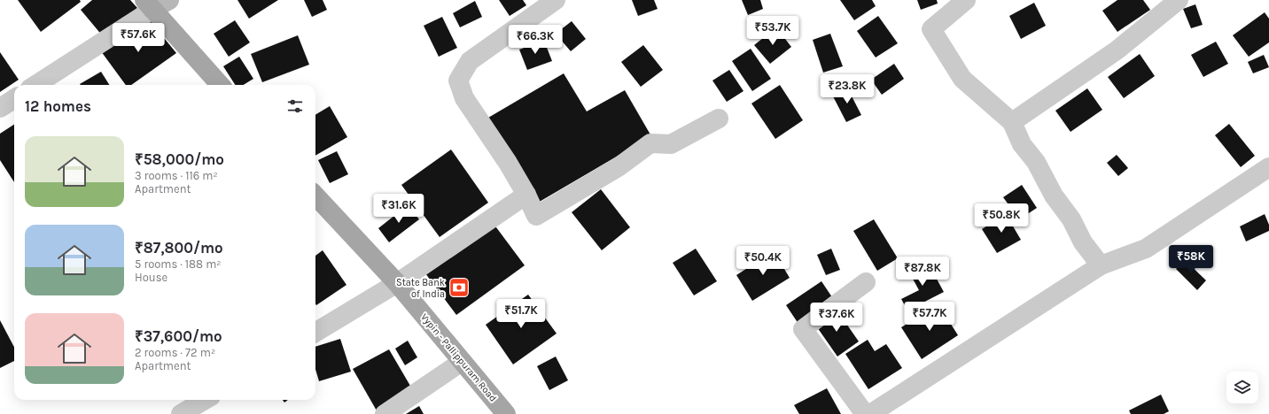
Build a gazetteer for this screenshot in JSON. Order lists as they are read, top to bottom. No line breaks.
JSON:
{"streets":{"main road":["Vypin - Pallippuram Road"]},"places":{"bank":["State Bank of India"]},"page":{"price":["₹53.7K","₹57.6K","₹66.3K","₹23.8K","₹31.6K","₹50.8K","₹58K","₹50.4K","₹87.8K","₹51.7K","₹57.7K","₹37.6K"],"heading":"12 homes","list":[{"name":"₹58,000/mo","note":"3 rooms · 116 m² · Apartment"},{"name":"₹87,800/mo","note":"5 rooms · 188 m² · House"},{"name":"₹37,600/mo","note":"2 rooms · 72 m² · Apartment"}]}}
